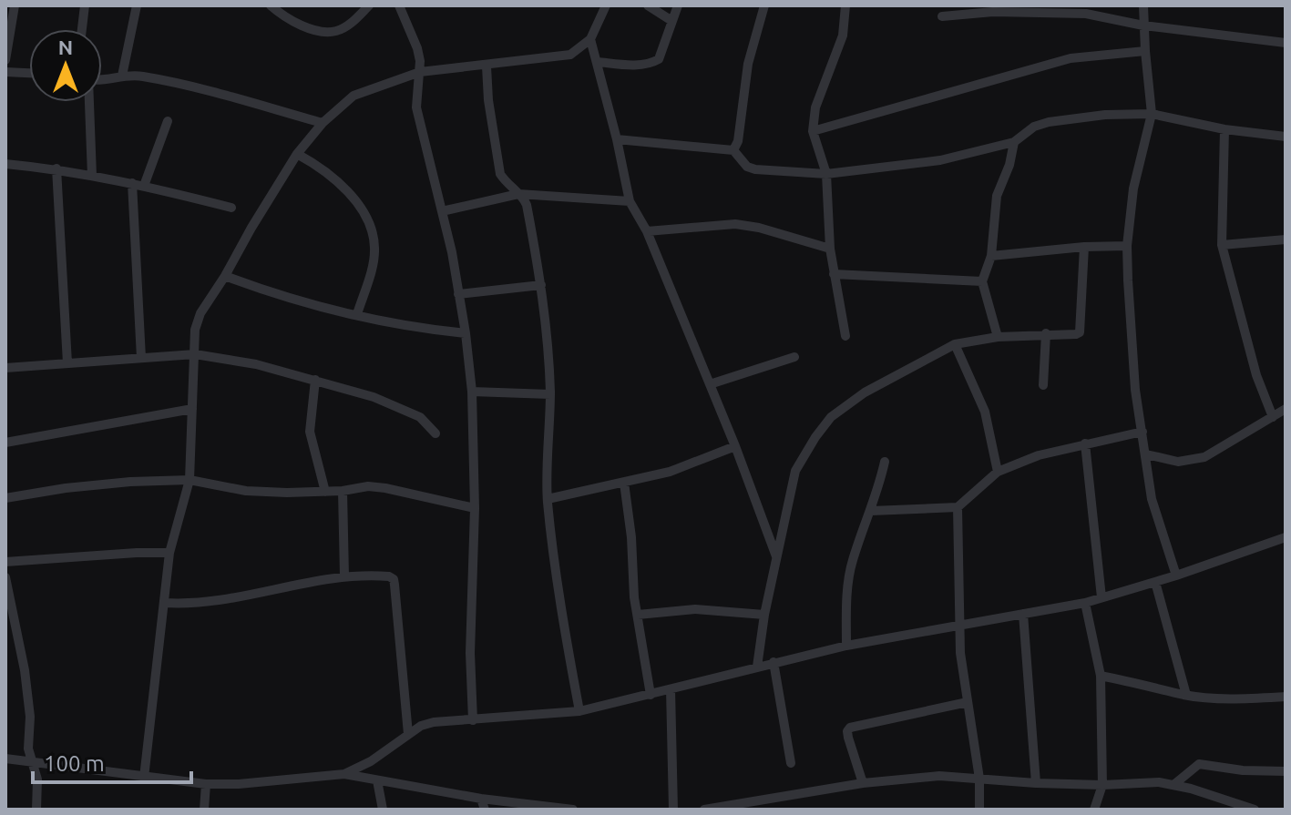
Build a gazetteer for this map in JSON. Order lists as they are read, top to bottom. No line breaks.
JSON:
{"scale_bar":"100 m","north":"top"}
